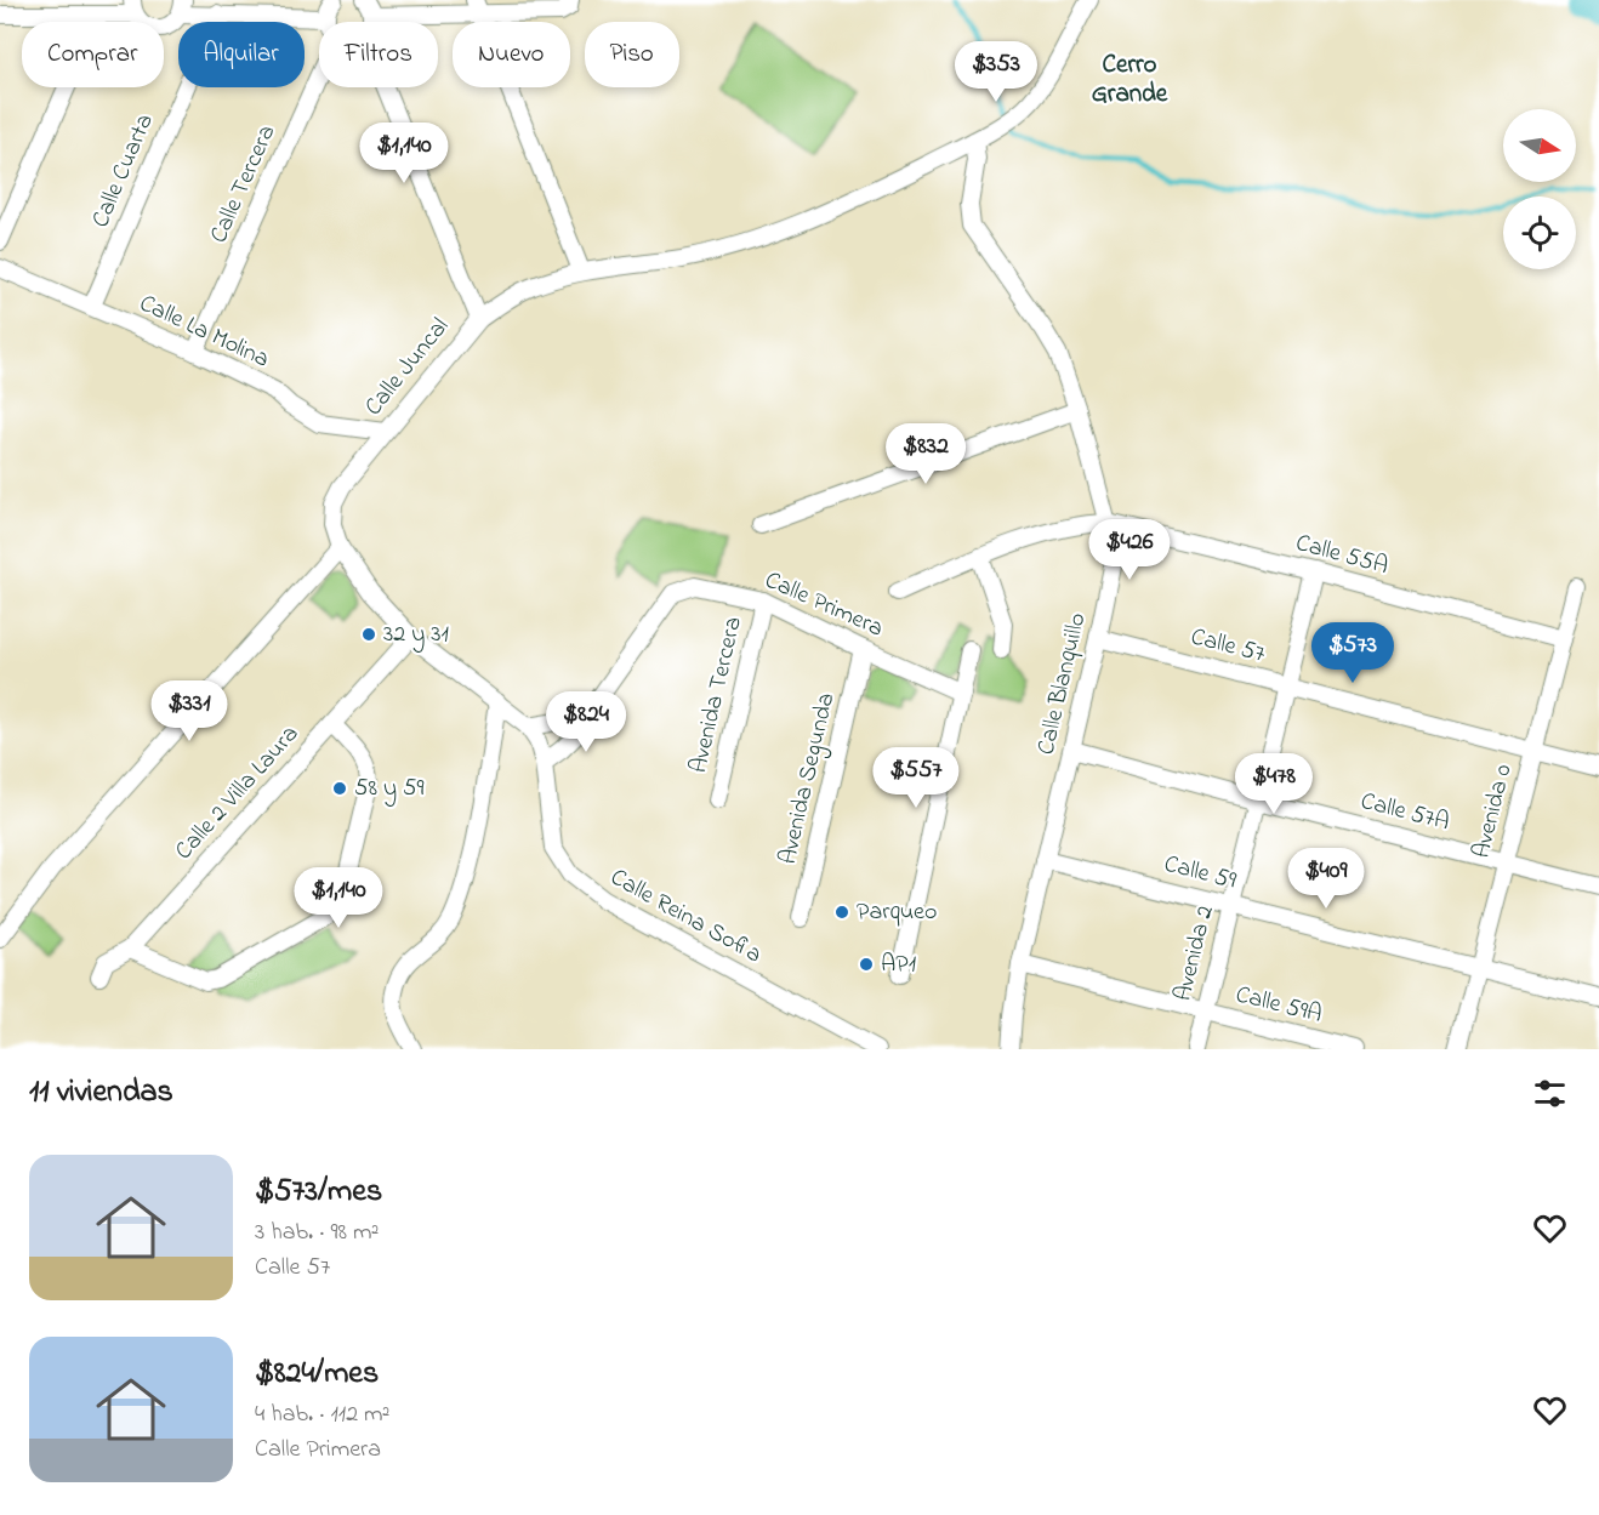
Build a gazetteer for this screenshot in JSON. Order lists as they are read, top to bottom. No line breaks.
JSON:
{"streets":{"street":["Calle Cuarta","Calle Tercera","Calle La Molina","Calle Juncal","Calle 55A","Calle Primera","Calle 57","Calle Blanquillo","Avenida Tercera","Avenida Segunda","Calle 2 Villa Laura","Avenida 0","Calle 57A","Calle 59","Calle Reina Sofia","Avenida 2","Calle 59A"]},"crossings":[["Calle Cuarta","Calle La Molina"],["Calle Tercera","Calle La Molina"],["Calle La Molina","Calle Juncal"],["Calle Juncal","Calle Blanquillo"],["Calle Juncal","Calle 2 Villa Laura"],["Calle Juncal","Calle Reina Sofia"],["Calle 55A","Calle Primera"],["Calle 55A","Calle Blanquillo"],["Calle 55A","Avenida 0"],["Calle 55A","Avenida 2"],["Calle Primera","Calle Blanquillo"],["Calle Primera","Avenida Tercera"],["Calle Primera","Avenida Segunda"],["Calle Primera","Calle Reina Sofia"],["Calle 57","Calle Blanquillo"],["Calle 57","Avenida 0"],["Calle 57","Avenida 2"],["Calle Blanquillo","Calle 57A"],["Calle Blanquillo","Calle 59"],["Calle Blanquillo","Calle 59A"],["Avenida 0","Calle 57A"],["Avenida 0","Calle 59"],["Calle 57A","Avenida 2"],["Calle 59","Avenida 2"],["Avenida 2","Calle 59A"]],"districts":["Cerro Grande"],"places":["32 y 31","58 y 59","Parqueo","AP1"],"north":"right","page":{"chip":["Comprar","Alquilar","Filtros","Nuevo","Piso"],"price":["$353","$1,140","$832","$426","$573","$331","$824","$557","$478","$409","$1,140"],"heading":"11 viviendas","list":[{"name":"$573/mes","note":"3 hab. · 98 m² · Calle 57"},{"name":"$824/mes","note":"4 hab. · 112 m² · Calle Primera"}]}}
